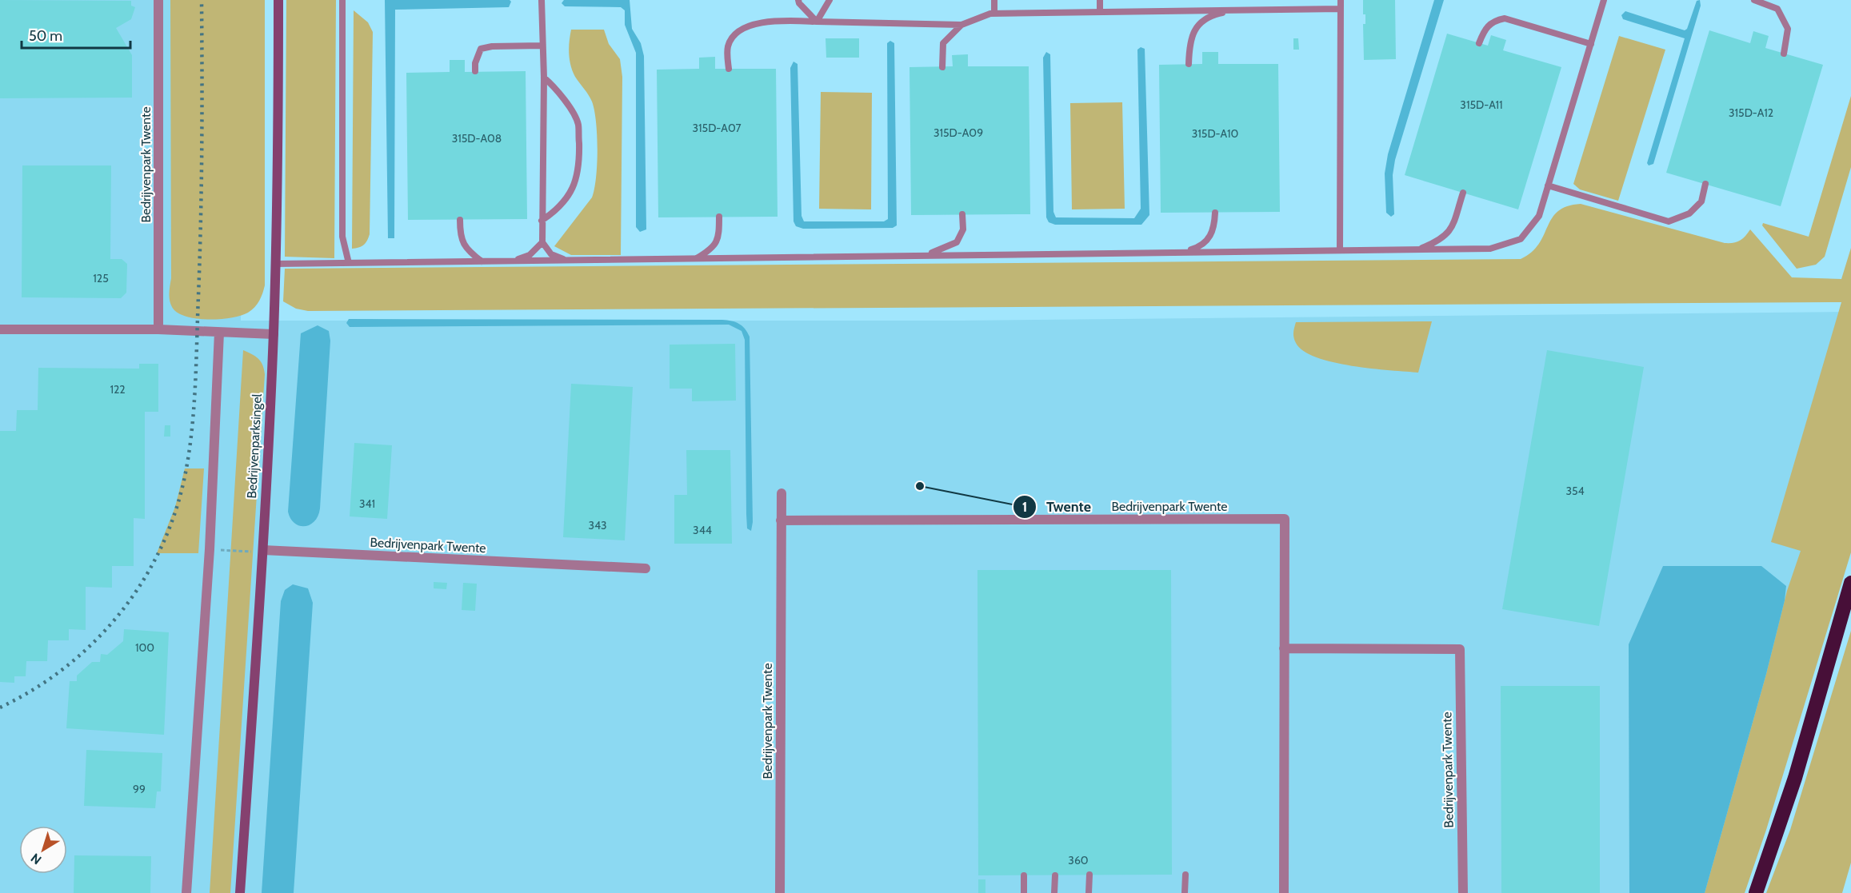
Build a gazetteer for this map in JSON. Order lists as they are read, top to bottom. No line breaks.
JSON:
{"streets":{"street":["Bedrijvenpark Twente","Bedrijvenparksingel"]},"crossings":[["Bedrijvenpark Twente","Bedrijvenparksingel"]],"places":["Twente"],"house_numbers":["315D-A11","315D-A12","315D-A07","315D-A09","315D-A10","315D-A08","125","122","354","341","343","344","100","99","360"],"scale_bar":"50 m","north":"bottom left"}
